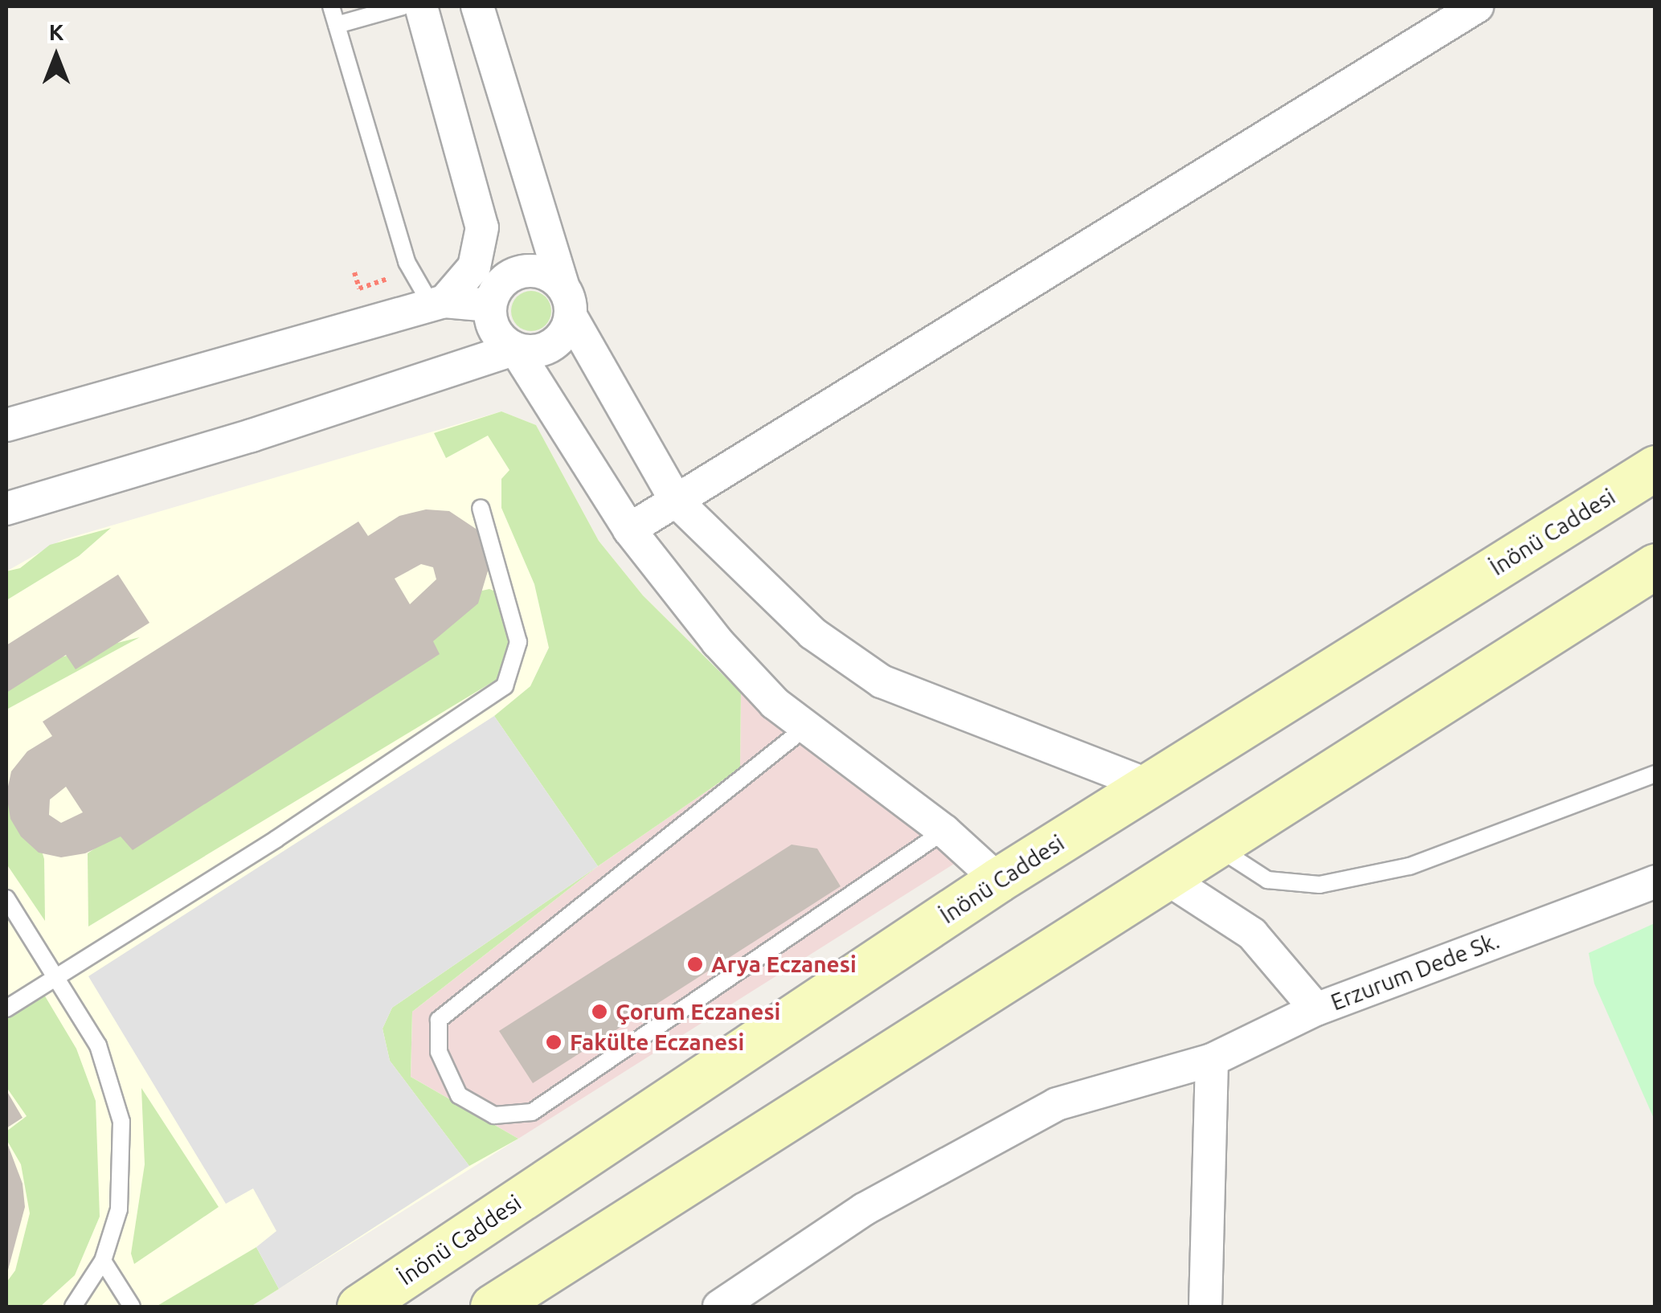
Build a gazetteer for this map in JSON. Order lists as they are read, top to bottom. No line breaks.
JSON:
{"streets":{"main road":["İnönü Caddesi"],"street":["Erzurum Dede Sk."]},"places":["Arya Eczanesi","Çorum Eczanesi","Fakülte Eczanesi"],"north":"top"}
